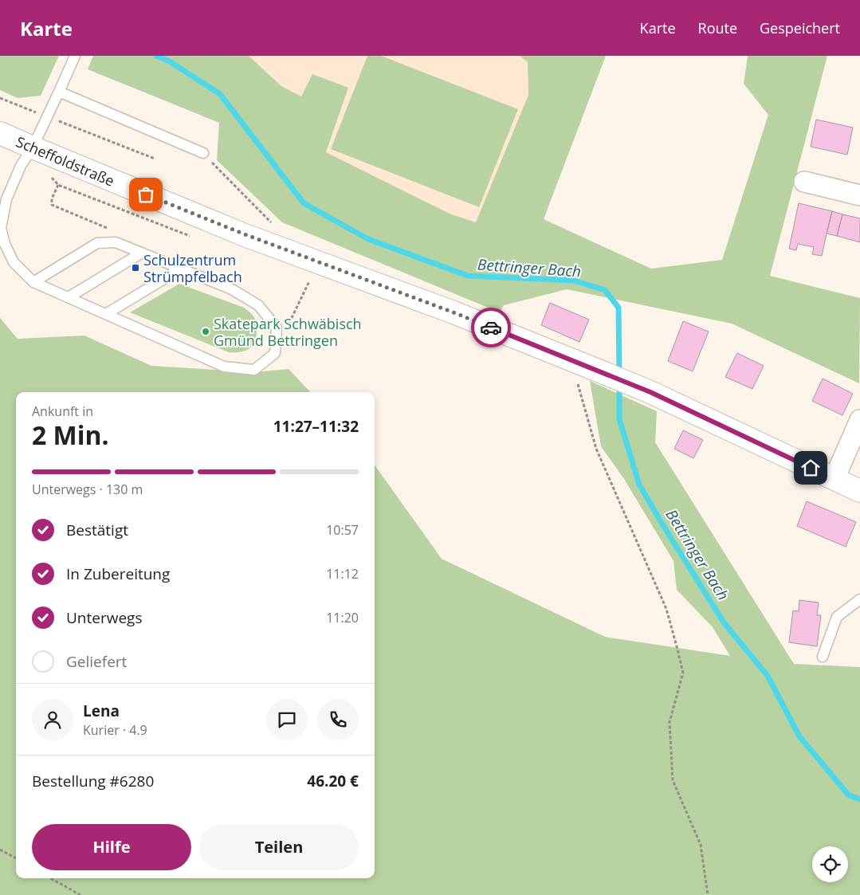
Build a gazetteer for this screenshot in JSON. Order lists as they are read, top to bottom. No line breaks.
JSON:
{"streets":{"main road":["Scheffoldstraße"]},"water":["Bettringer Bach"],"places":{"transit":["Schulzentrum Strümpfelbach"],"other":["Skatepark Schwäbisch Gmünd Bettringen"]},"page":{"header":"Karte","nav":["Karte","Route","Gespeichert"],"heading":["2 Min.","Ankunft in","11:27–11:32"],"panel":["Lena","Kurier · 4.9","Bestellung #6280","46.20 €"],"bar":"Unterwegs · 130 m","list":[["Bestätigt","10:57"],["In Zubereitung","11:12"],["Unterwegs","11:20"],"Geliefert"],"buttons":["Hilfe","Teilen"]}}
